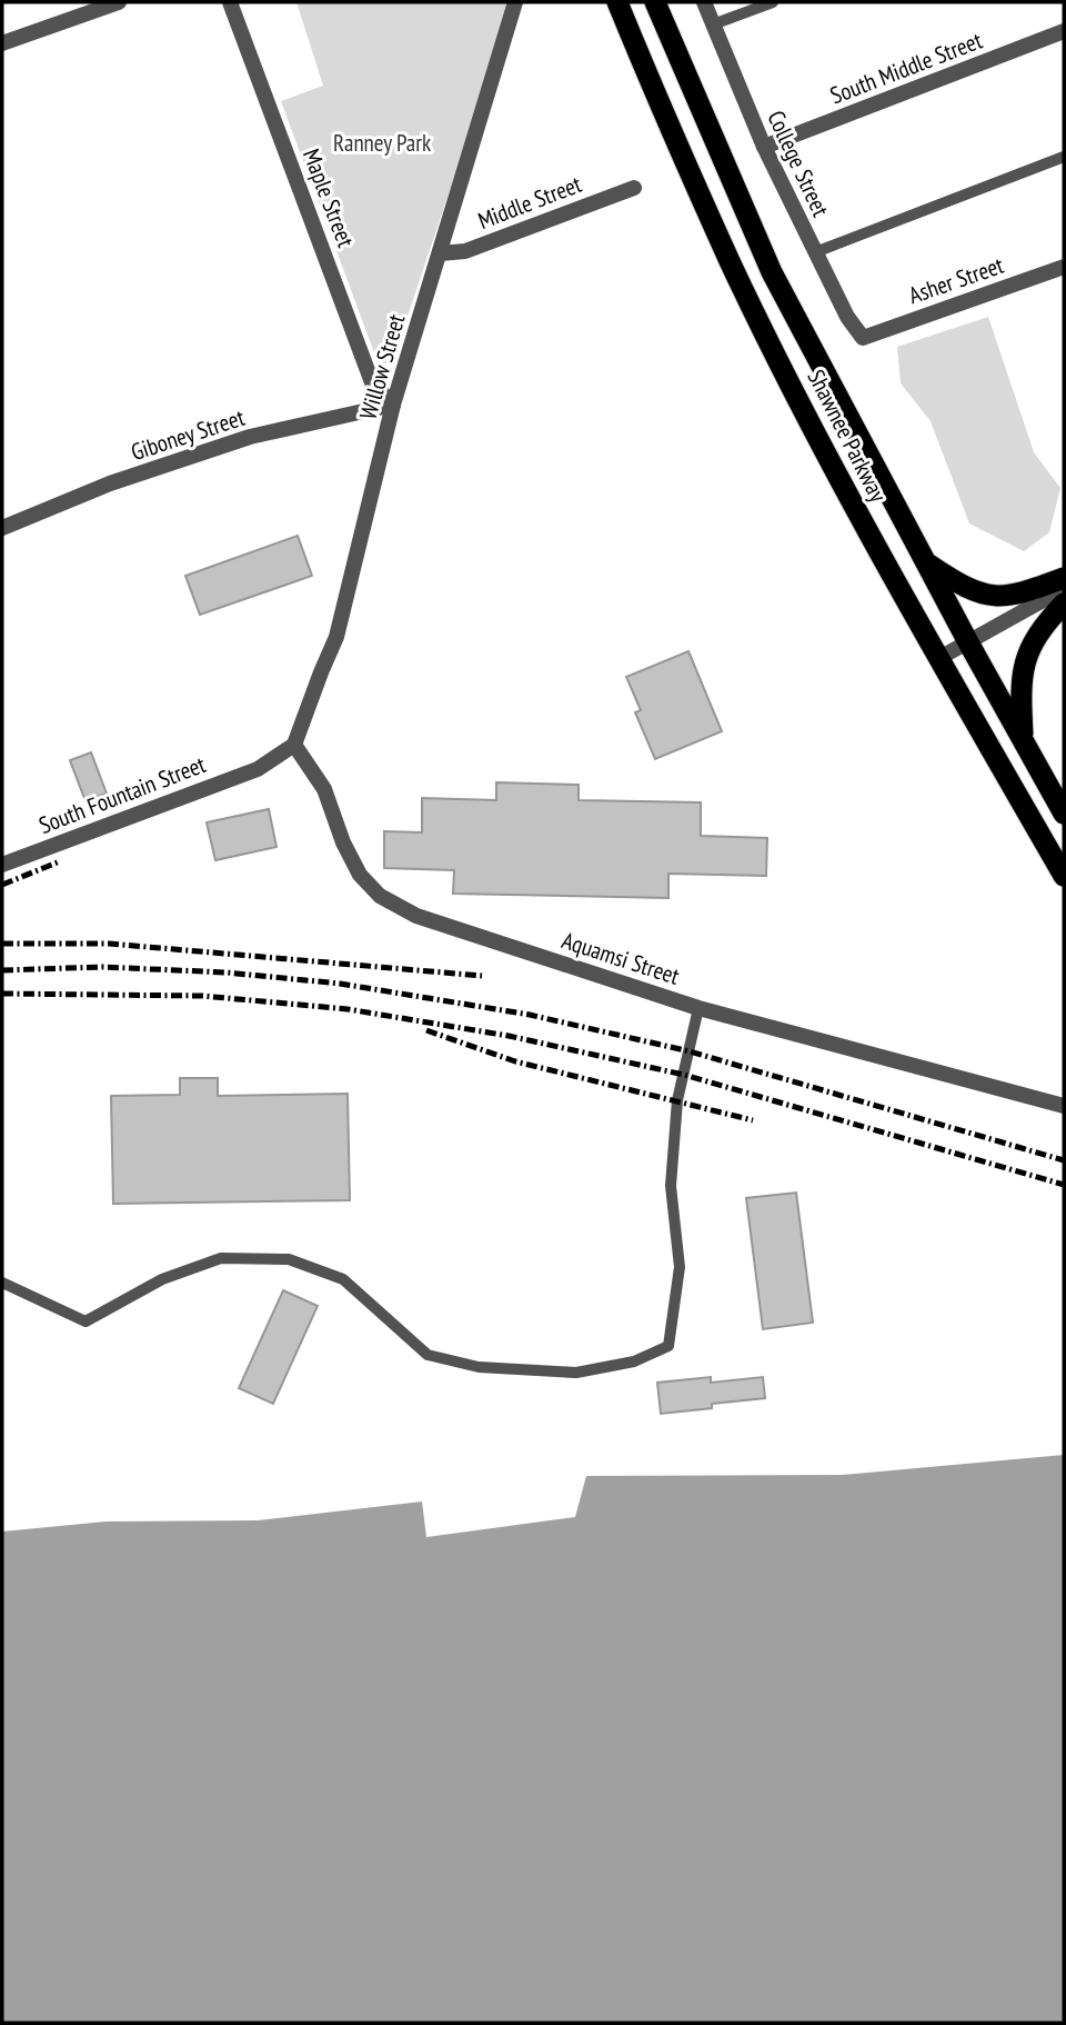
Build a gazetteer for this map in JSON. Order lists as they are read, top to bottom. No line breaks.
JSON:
{"streets":{"highway":["Shawnee Parkway"],"street":["South Middle Street","College Street","Maple Street","Middle Street","Asher Street","Willow Street","Giboney Street","South Fountain Street","Aquamsi Street"]},"crossings":[["South Middle Street","College Street"],["College Street","Asher Street"],["Maple Street","Willow Street"],["Maple Street","Giboney Street"],["Middle Street","Willow Street"],["Willow Street","Giboney Street"],["Willow Street","South Fountain Street"],["Willow Street","Aquamsi Street"],["South Fountain Street","Aquamsi Street"]],"parks":["Ranney Park"]}
